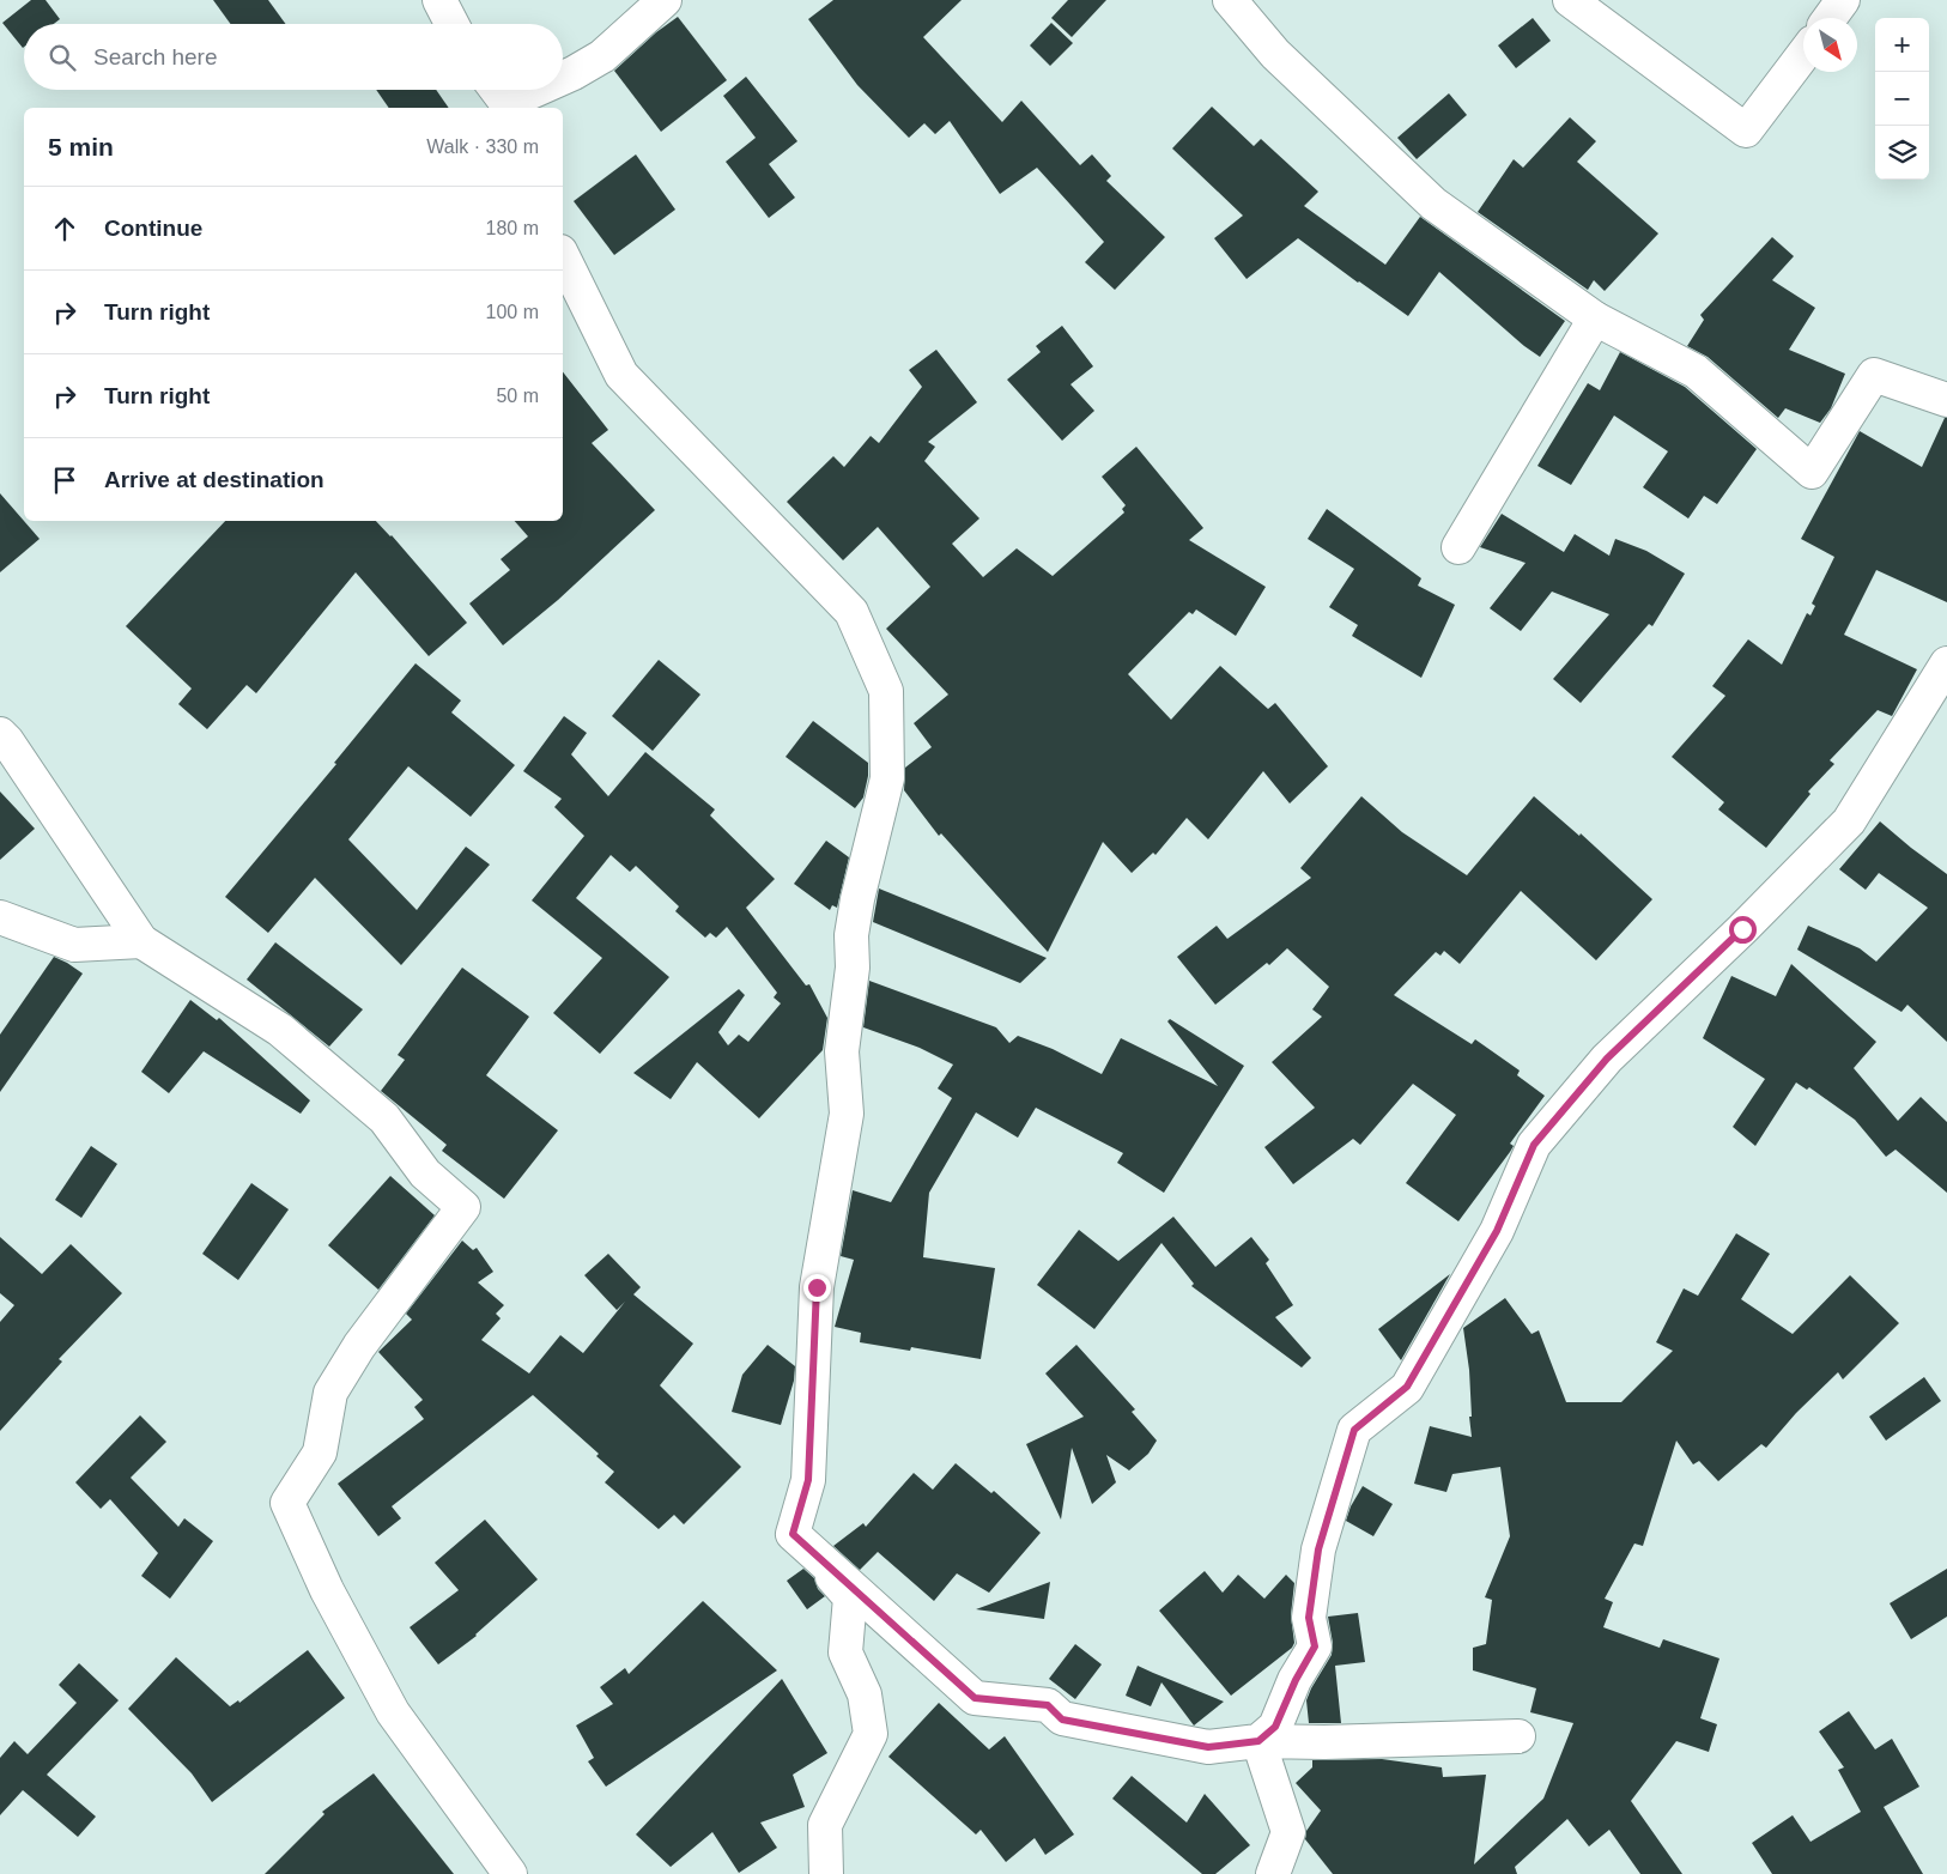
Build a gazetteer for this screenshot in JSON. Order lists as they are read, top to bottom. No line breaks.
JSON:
{"north":"bottom right","page":{"map_buttons":["+","−"],"search":"Search here","heading":["5 min","Walk · 330 m"],"list":[["Continue","180 m"],["Turn right","100 m"],["Turn right","50 m"],"Arrive at destination"]}}
